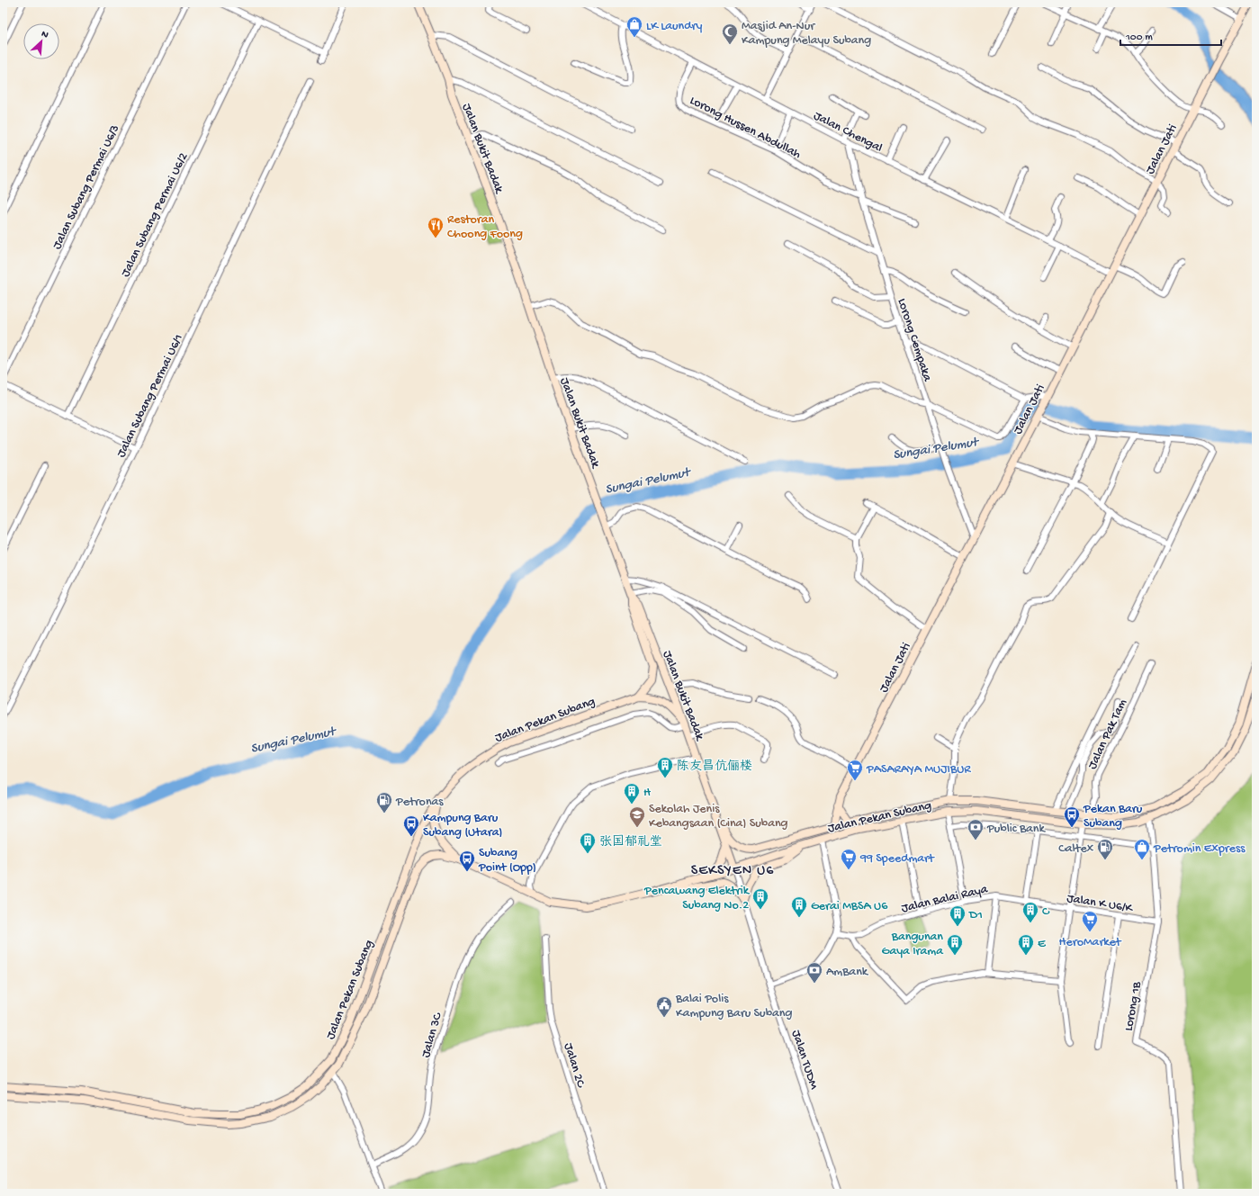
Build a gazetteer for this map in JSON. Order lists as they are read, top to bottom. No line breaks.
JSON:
{"streets":{"main road":["Jalan Bukit Badak","Jalan Jati","Jalan Pekan Subang"],"street":["Lorong Hussen Abdullah","Jalan Chengal","Jalan Subang Permai U6/3","Jalan Subang Permai U6/2","Lorong Cempaka","Jalan Subang Permai U6/1","Jalan Pak Tam","Jalan Balai Raya","Jalan K U6/K","Lorong 1B","Jalan 3C","Jalan TUDM","Jalan 2C"]},"crossings":[["Lorong Hussen Abdullah","Jalan Chengal"],["Lorong Hussen Abdullah","Lorong Cempaka"],["Jalan Chengal","Jalan Jati"],["Jalan Chengal","Lorong Cempaka"],["Jalan Bukit Badak","Jalan Pekan Subang"],["Jalan Bukit Badak","Jalan TUDM"],["Jalan Jati","Lorong Cempaka"],["Jalan Jati","Jalan Pekan Subang"],["Jalan Pekan Subang","Jalan Pak Tam"],["Jalan Pekan Subang","Lorong 1B"],["Jalan Pekan Subang","Jalan TUDM"],["Jalan Balai Raya","Jalan K U6/K"],["Jalan K U6/K","Lorong 1B"]],"districts":["SEKSYEN U6"],"water":["Sungai Pelumut"],"places":{"shop":["LK Laundry","Petromin Express"],"mosque":["Masjid An-Nur Kampung Melayu Subang"],"restaurant":["Restoran Choong Foong"],"building":["陈友昌伉俪楼","H","张国郁礼堂","Pencawang Elektrik Subang No.2","Gerai MBSA U6","C","D1","Bangunan Gaya Irama","E"],"supermarket":["PASARAYA MUJIBUR","99 Speedmart","HeroMarket"],"fuel station":["Petronas","Caltex"],"school or university":["Sekolah Jenis Kebangsaan (Cina) Subang"],"bus stop":["Pekan Baru Subang","Kampung Baru Subang (Utara)","Subang Point (Opp)"],"bank":["Public Bank","AmBank"],"public building":["Balai Polis Kampung Baru Subang"]},"scale_bar":"100 m","north":"top right"}
